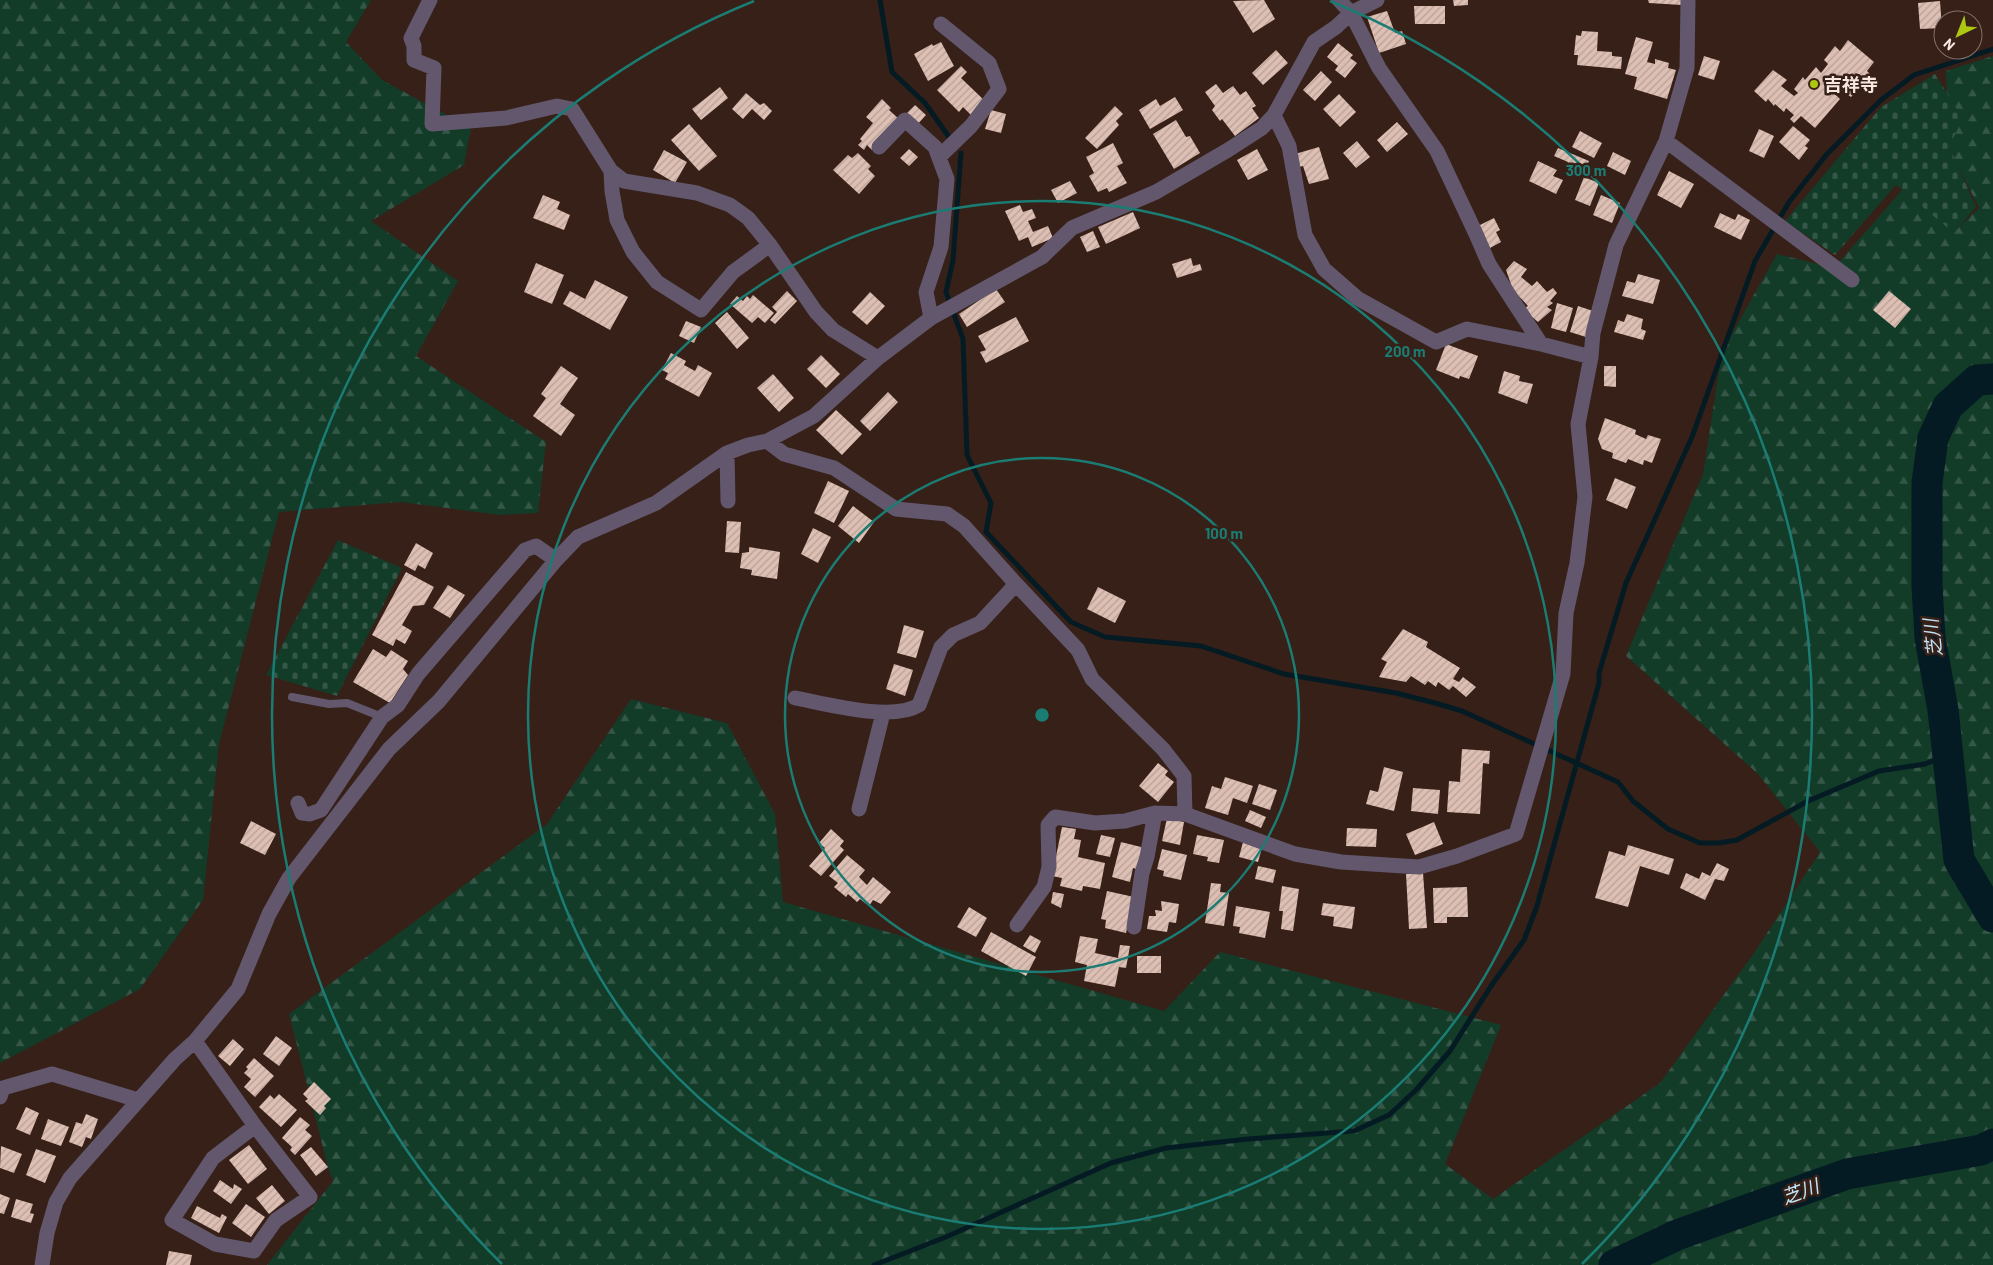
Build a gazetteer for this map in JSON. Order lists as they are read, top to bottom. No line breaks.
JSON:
{"water":["芝川"],"places":["吉祥寺"],"north":"bottom left","rings":["300 m","200 m","100 m"]}
